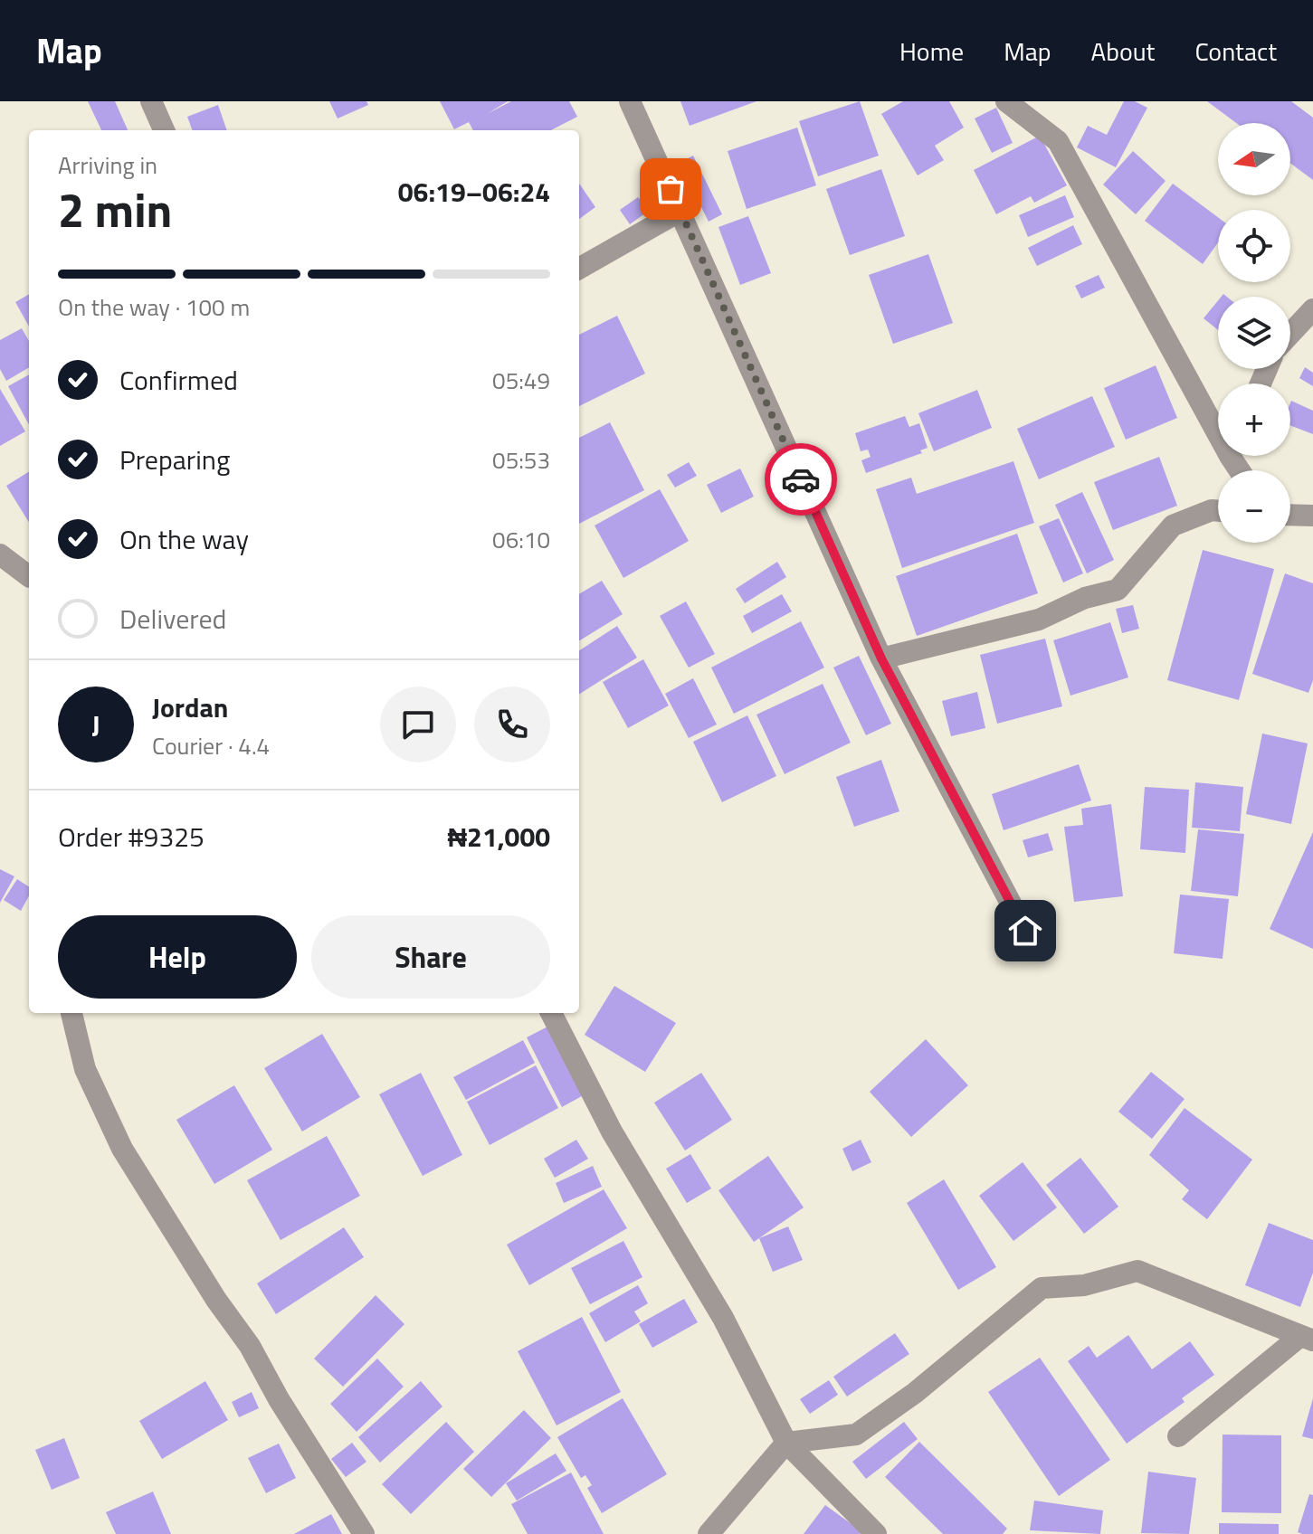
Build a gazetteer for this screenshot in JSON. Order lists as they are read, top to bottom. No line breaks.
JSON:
{"north":"left","page":{"header":"Map","nav":["Home","Map","About","Contact"],"map_buttons":["+","−"],"heading":["2 min","Arriving in","06:19–06:24"],"panel":["Jordan","Courier · 4.4","Order #9325","₦21,000"],"bar":"On the way · 100 m","list":[["Confirmed","05:49"],["Preparing","05:53"],["On the way","06:10"],"Delivered"],"round":"J","buttons":["Help","Share"]}}
